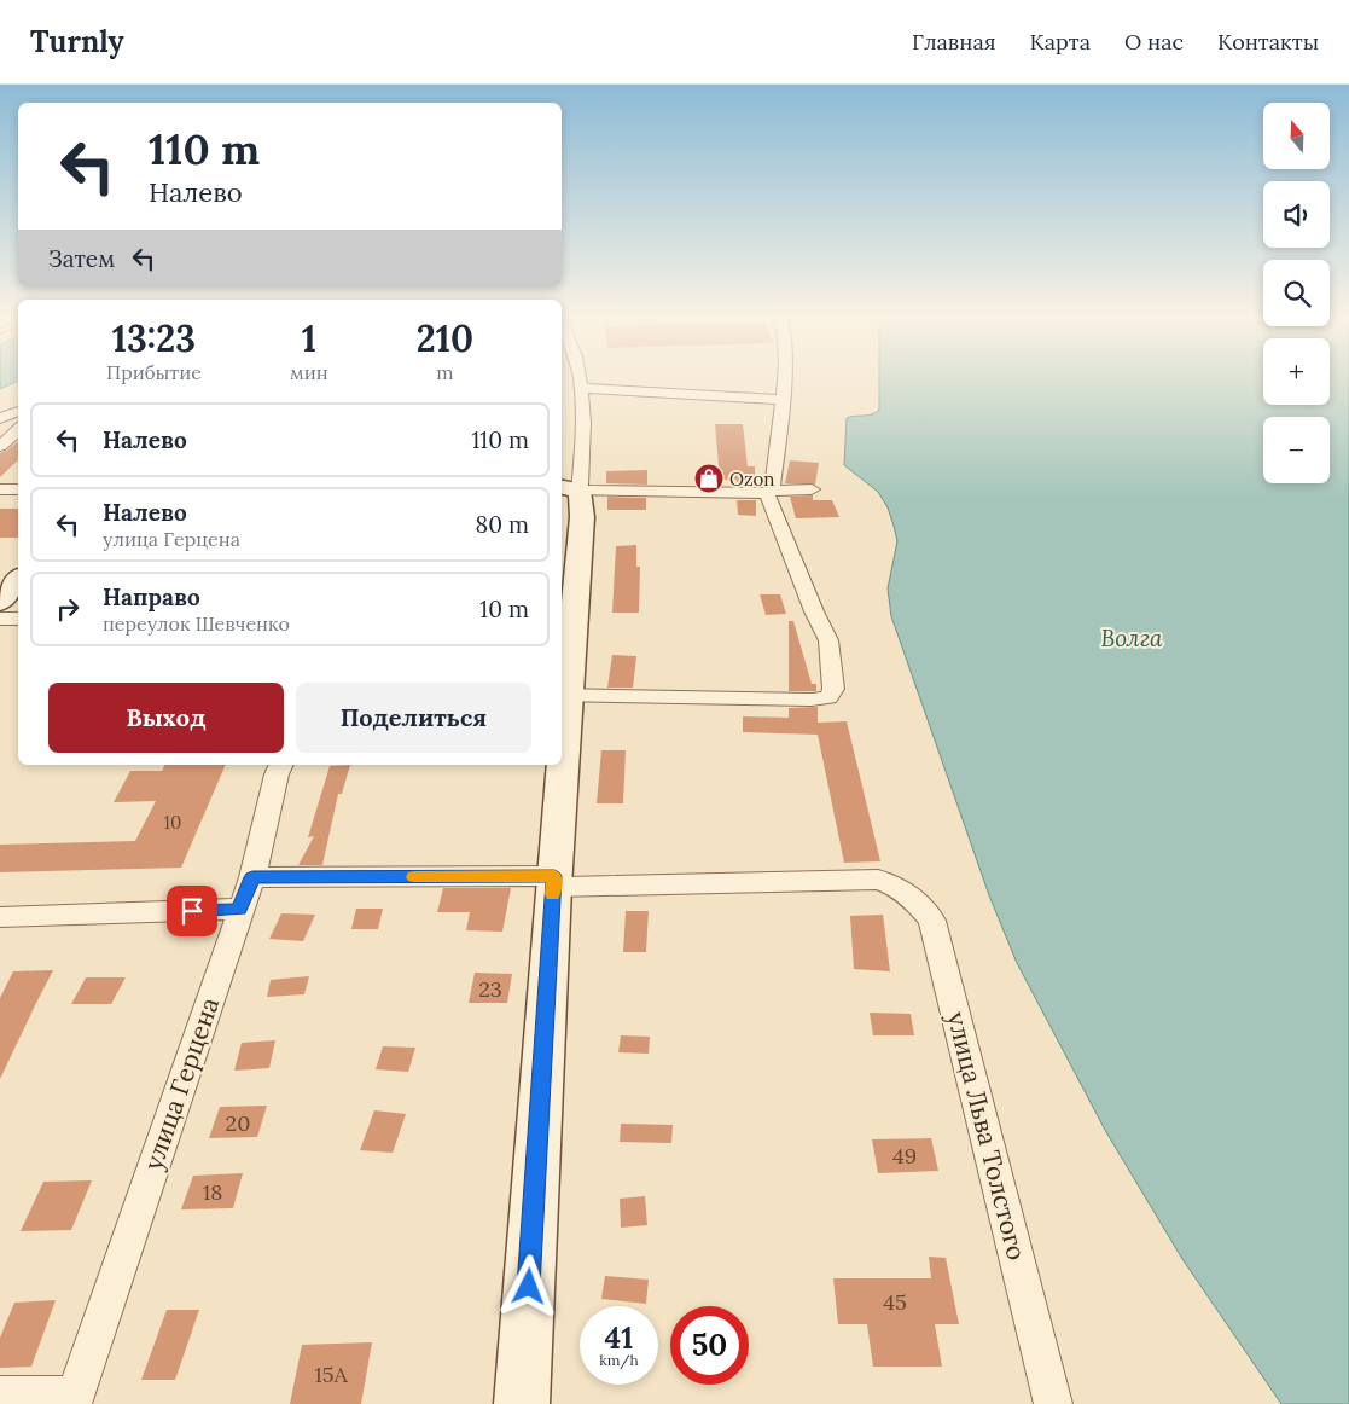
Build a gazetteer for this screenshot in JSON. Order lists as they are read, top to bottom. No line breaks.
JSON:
{"streets":{"street":["улица Герцена","улица Льва Толстого"]},"water":["Волга"],"places":{"shop":["Ozon"]},"house_numbers":["10","23","20","49","18","45","15А"],"north":"top","page":{"header":"Turnly","nav":["Главная","Карта","О нас","Контакты"],"map_buttons":["+","−"],"turn":["110 m","Налево"],"then":"Затем","eta":["13:23","Прибытие","1","мин","210","m"],"list":[{"name":"Налево","value":"110 m"},{"name":"Налево","note":"улица Герцена","value":"80 m"},{"name":"Направо","note":"переулок Шевченко","value":"10 m"}],"buttons":["Выход","Поделиться"],"speed":"41 km/h","limit":"50"}}
